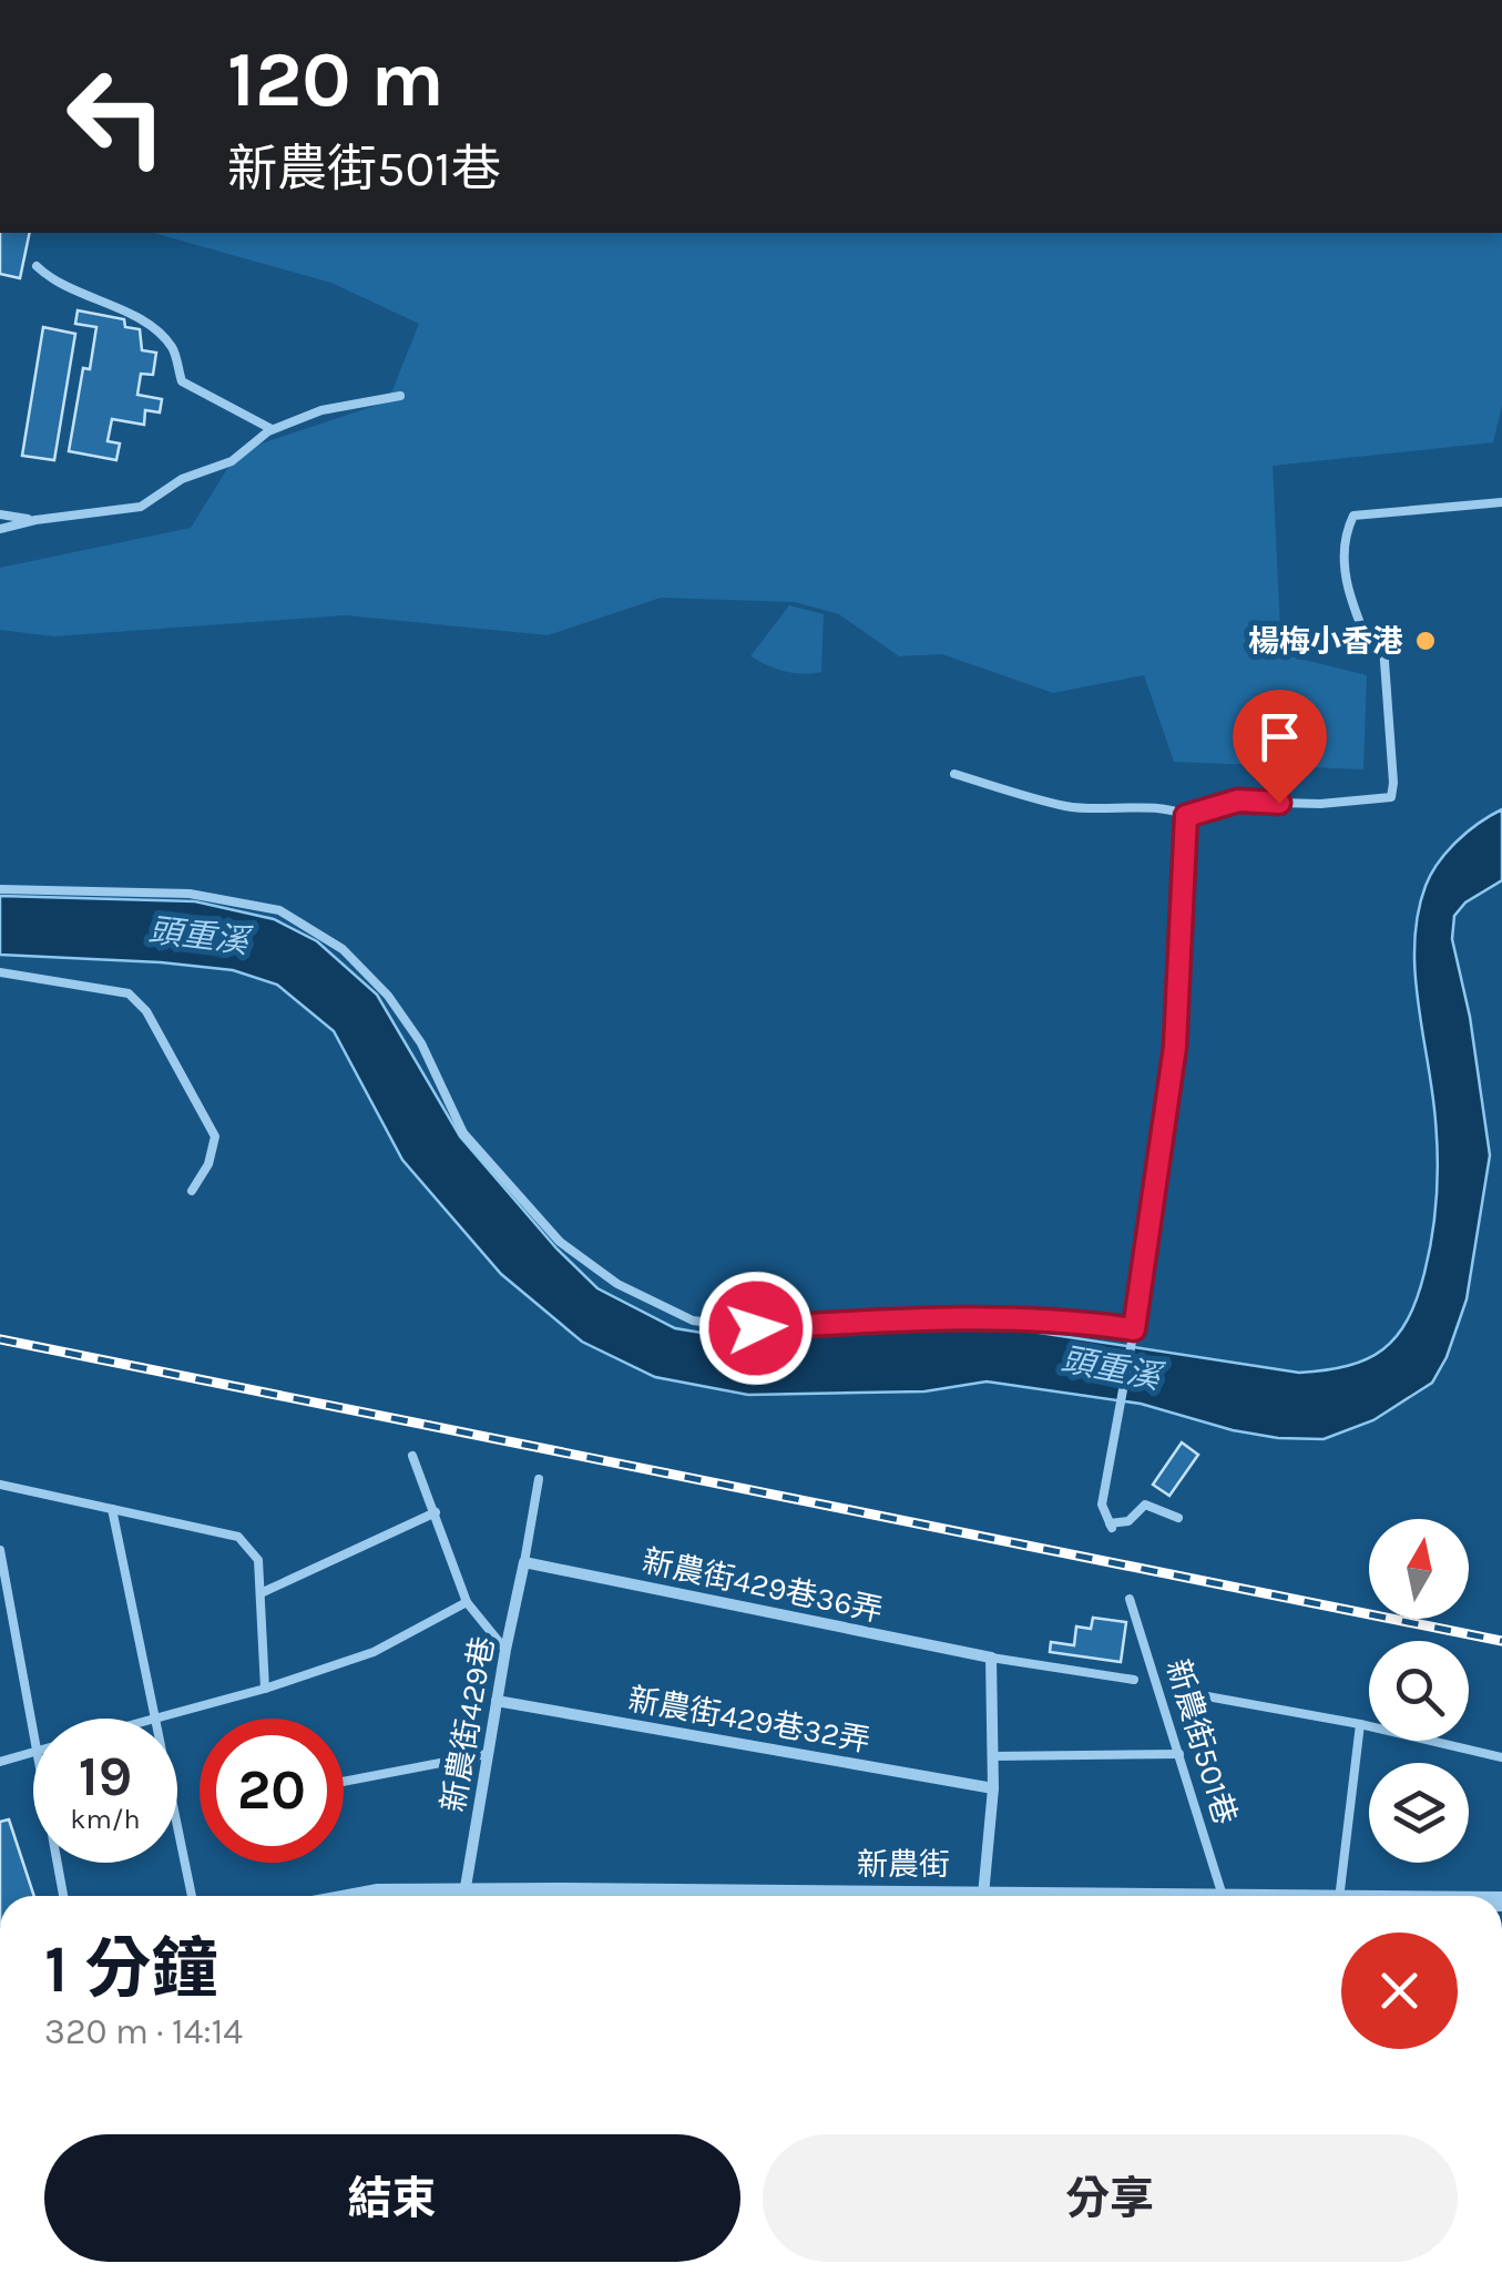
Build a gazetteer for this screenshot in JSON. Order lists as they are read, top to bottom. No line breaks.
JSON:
{"streets":{"street":["新農街429巷36弄","新農街429巷32弄","新農街429巷","新農街"],"lane":["新農街501巷"]},"crossings":[["新農街429巷36弄","新農街429巷"],["新農街429巷32弄","新農街429巷"]],"water":["頭重溪"],"places":["楊梅小香港"],"north":"top","page":{"turn":["120 m","新農街501巷"],"speed":"19 km/h","limit":"20","heading":["1 分鐘","320 m · 14:14"],"buttons":["結束","分享"]}}
